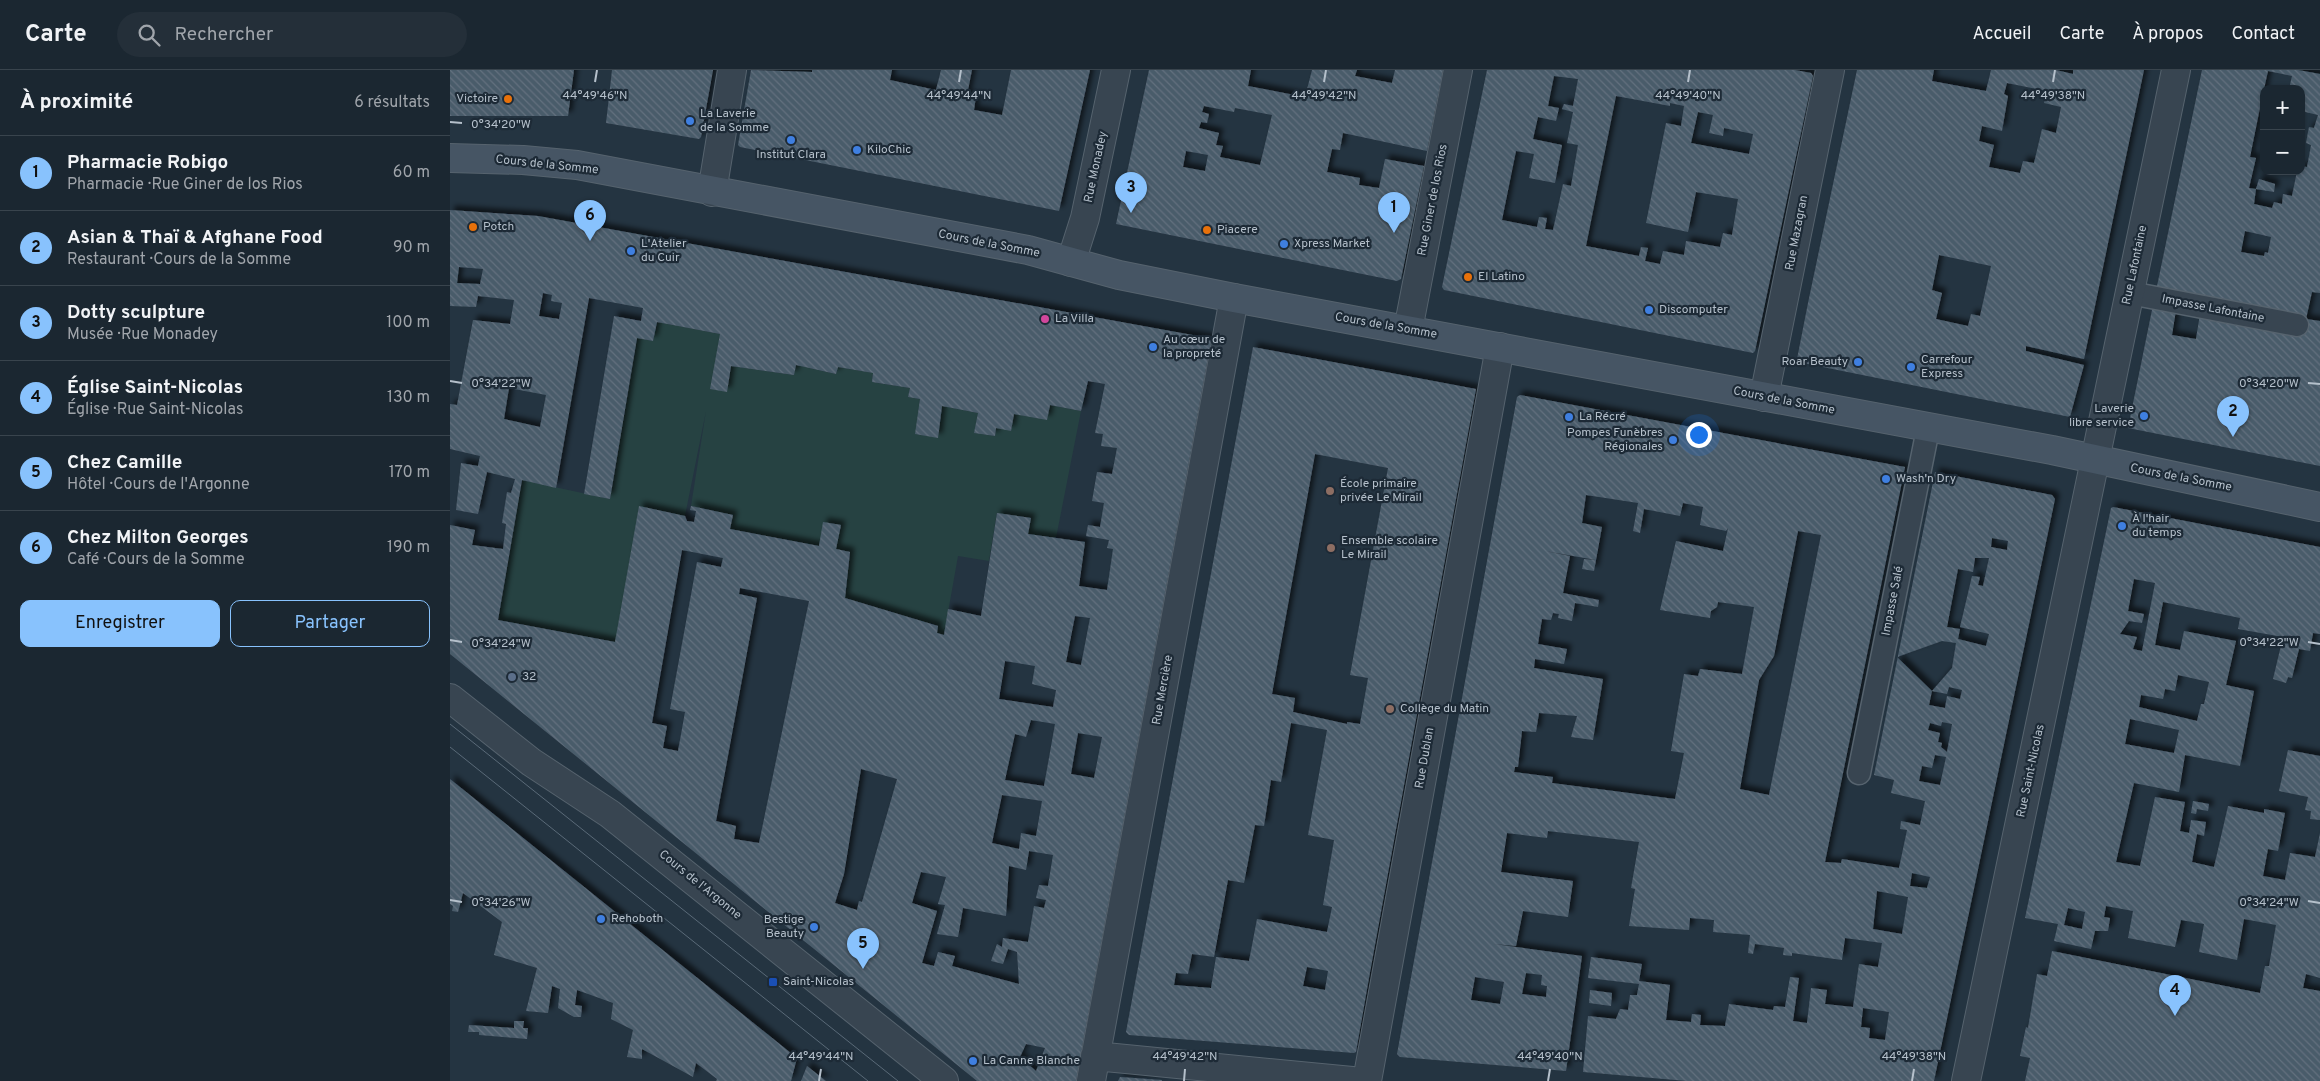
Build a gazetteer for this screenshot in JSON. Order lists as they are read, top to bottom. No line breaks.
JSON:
{"streets":{"main road":["Cours de la Somme"],"street":["Rue Monadey","Rue Giner de los Rios","Rue Mazagran","Rue Lafontaine","Rue Mercière","Rue Dublan","Rue Saint-Nicolas","Cours de l'Argonne"],"lane":["Impasse Lafontaine","Impasse Salé"]},"crossings":[["Cours de la Somme","Rue Monadey"],["Cours de la Somme","Rue Giner de los Rios"],["Cours de la Somme","Rue Mazagran"],["Cours de la Somme","Rue Lafontaine"],["Cours de la Somme","Impasse Salé"],["Cours de la Somme","Rue Mercière"],["Cours de la Somme","Rue Dublan"],["Cours de la Somme","Rue Saint-Nicolas"],["Rue Lafontaine","Impasse Lafontaine"],["Rue Lafontaine","Rue Saint-Nicolas"]],"places":{"other":["Victoire","La Laverie de la Somme","Institut Clara","KiloChic","Potch","Piacere","Xpress Market","L'Atelier du Cuir","El Latino","Discomputer","La Villa","Au cœur de la propreté","Roar Beauty","Carrefour Express","Laverie libre service","La Récré","Pompes Funèbres Régionales","Wash'n Dry","École primaire privée Le Mirail","À l'hair du temps","Ensemble scolaire Le Mirail","32","Collège du Matin","Rehoboth","Bestige Beauty","La Canne Blanche"],"transit":["Saint-Nicolas"]},"page":{"header":"Carte","search":"Rechercher","nav":["Accueil","Carte","À propos","Contact"],"heading":["À proximité","6 résultats"],"map_buttons":["+","−"],"list":[{"mark":"1","name":"Pharmacie Robigo","note":"Pharmacie · Rue Giner de los Rios","value":"60 m"},{"mark":"2","name":"Asian & Thaï & Afghane Food","note":"Restaurant · Cours de la Somme","value":"90 m"},{"mark":"3","name":"Dotty sculpture","note":"Musée · Rue Monadey","value":"100 m"},{"mark":"4","name":"Église Saint-Nicolas","note":"Église · Rue Saint-Nicolas","value":"130 m"},{"mark":"5","name":"Chez Camille","note":"Hôtel · Cours de l'Argonne","value":"170 m"},{"mark":"6","name":"Chez Milton Georges","note":"Café · Cours de la Somme","value":"190 m"}],"pins":["3","1","6","2","5","4"],"buttons":["Enregistrer","Partager"]},"coordinates":["44°49'46\"N","44°49'44\"N","44°49'42\"N","44°49'40\"N","44°49'38\"N","0°34'20\"W","0°34'22\"W","0°34'24\"W","0°34'26\"W"]}
